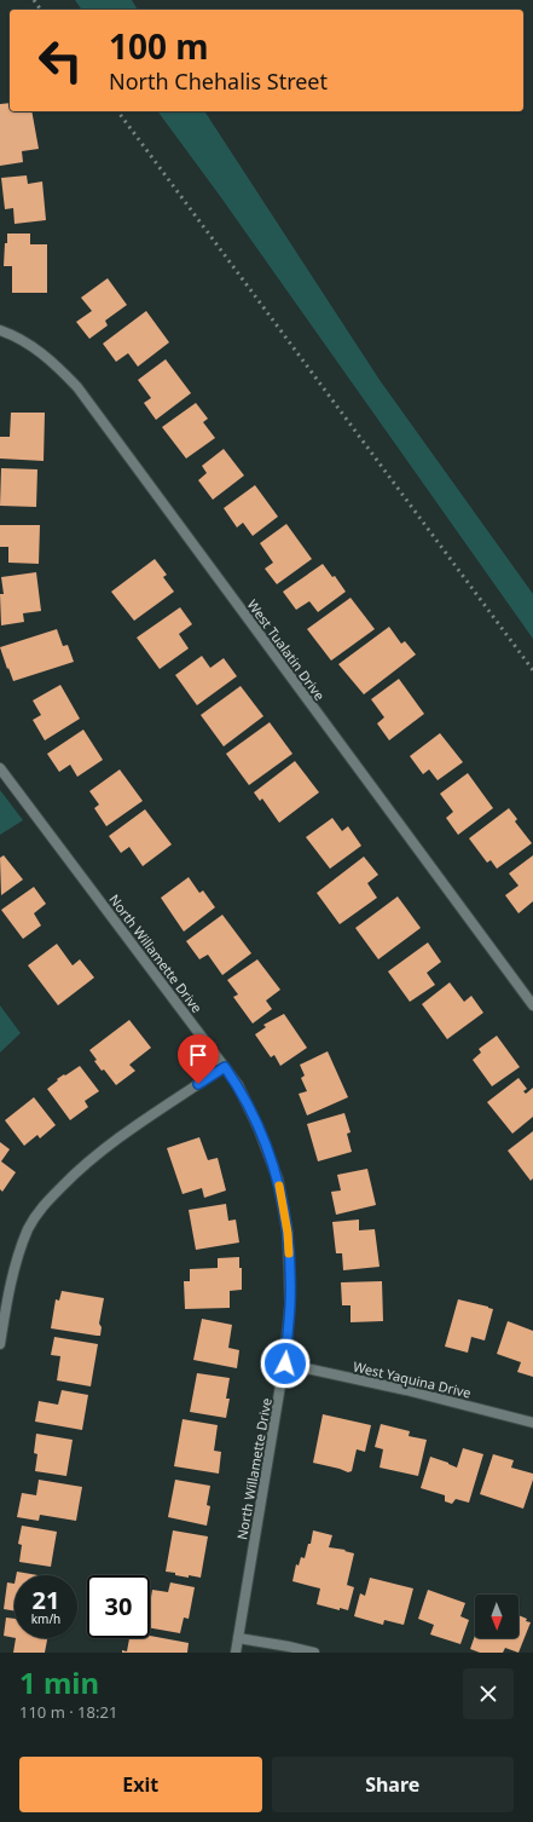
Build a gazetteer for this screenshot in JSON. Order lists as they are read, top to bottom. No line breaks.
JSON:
{"streets":{"street":["West Tualatin Drive","North Willamette Drive","West Yaquina Drive"]},"crossings":[["North Willamette Drive","West Yaquina Drive"]],"north":"bottom","page":{"turn":["100 m","North Chehalis Street"],"speed":"21 km/h","limit":"30","heading":["1 min","110 m · 18:21"],"buttons":["Exit","Share"]}}
